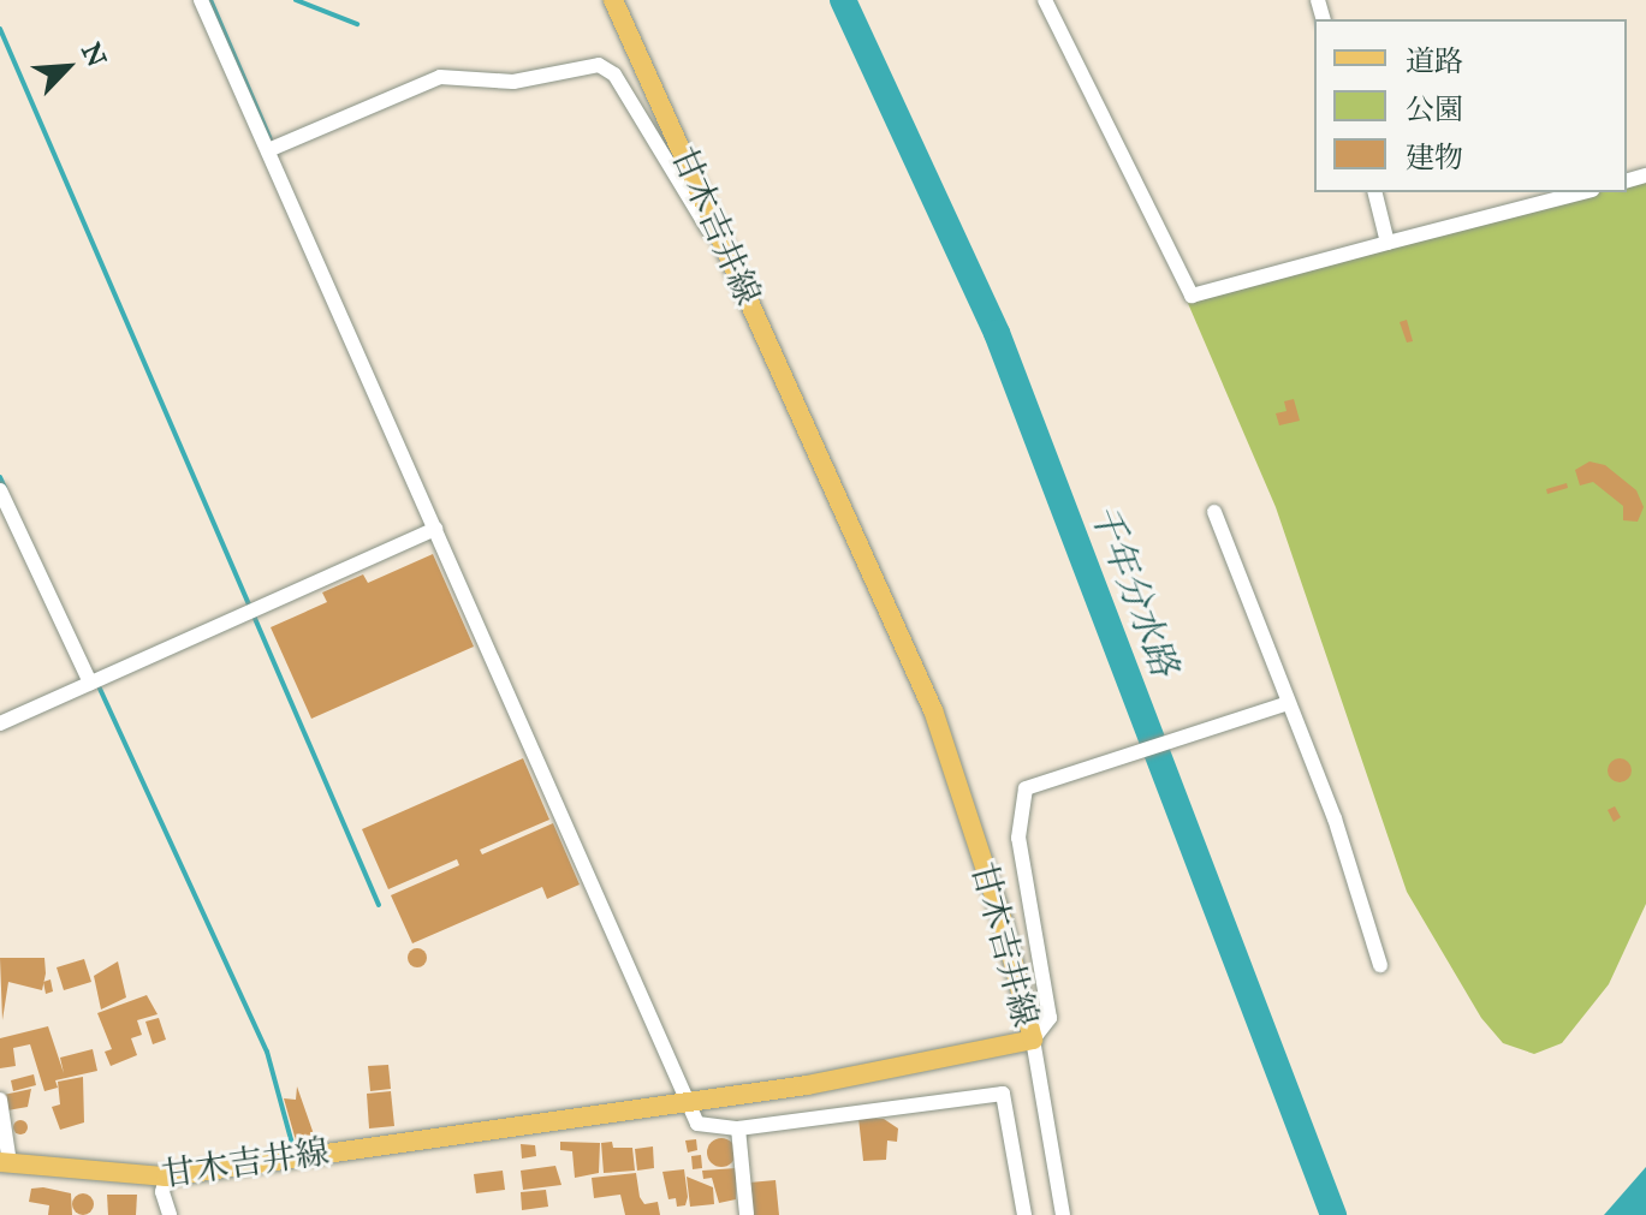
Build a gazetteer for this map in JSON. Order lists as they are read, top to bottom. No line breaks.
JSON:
{"streets":{"main road":["甘木吉井線"]},"water":["千年分水路"],"legend":["道路","公園","建物"],"north":"top right"}
